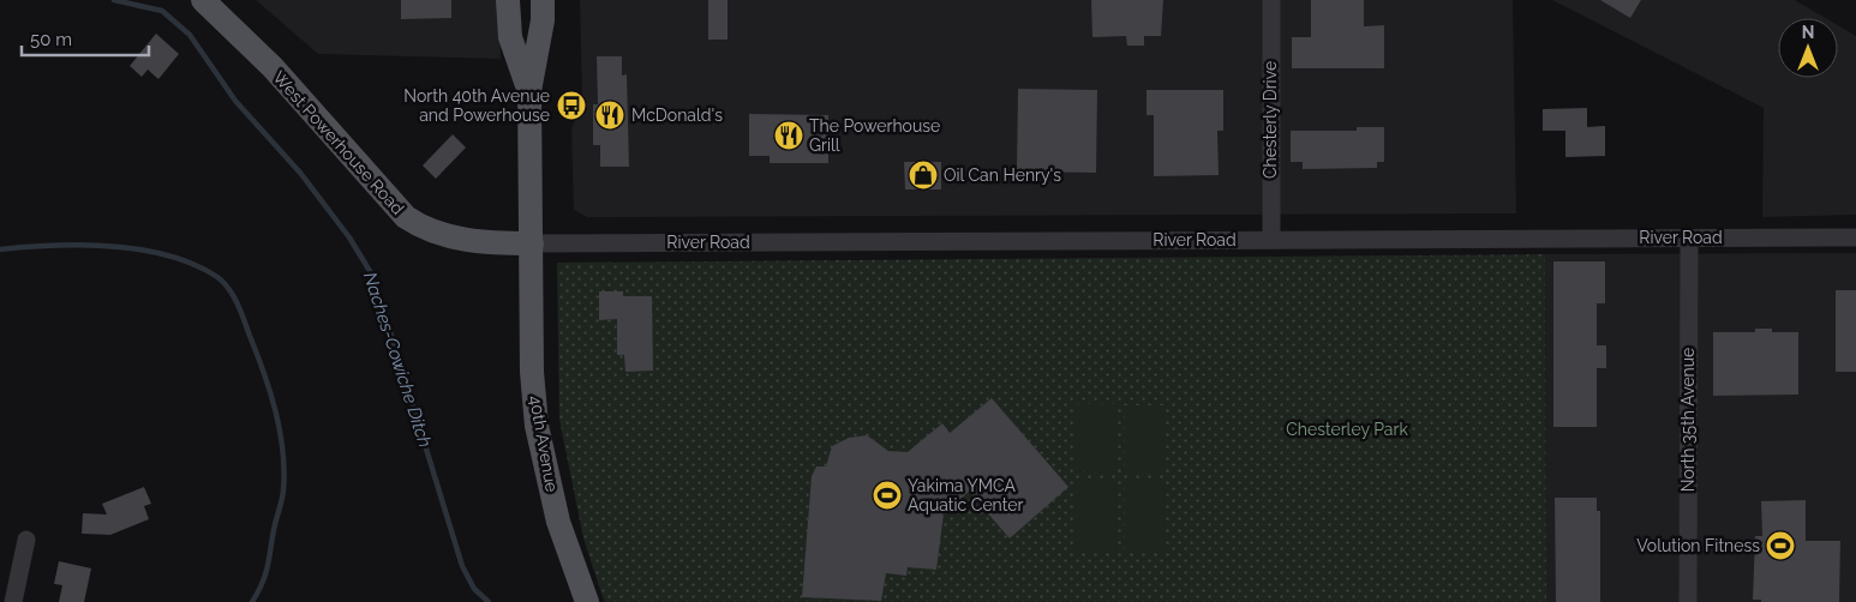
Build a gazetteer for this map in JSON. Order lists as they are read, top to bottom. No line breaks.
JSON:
{"streets":{"main road":["West Powerhouse Road","40th Avenue"],"street":["Chesterly Drive","River Road","North 35th Avenue"]},"crossings":[["Chesterly Drive","River Road"],["West Powerhouse Road","River Road"],["West Powerhouse Road","40th Avenue"],["River Road","North 35th Avenue"],["River Road","40th Avenue"]],"water":["Naches-Cowiche Ditch"],"parks":["Chesterley Park"],"places":{"bus stop":["North 40th Avenue and Powerhouse"],"restaurant":["McDonald's","The Powerhouse Grill"],"shop":["Oil Can Henry's"],"sports":["Yakima YMCA Aquatic Center","Volution Fitness"]},"scale_bar":"50 m","north":"top"}
